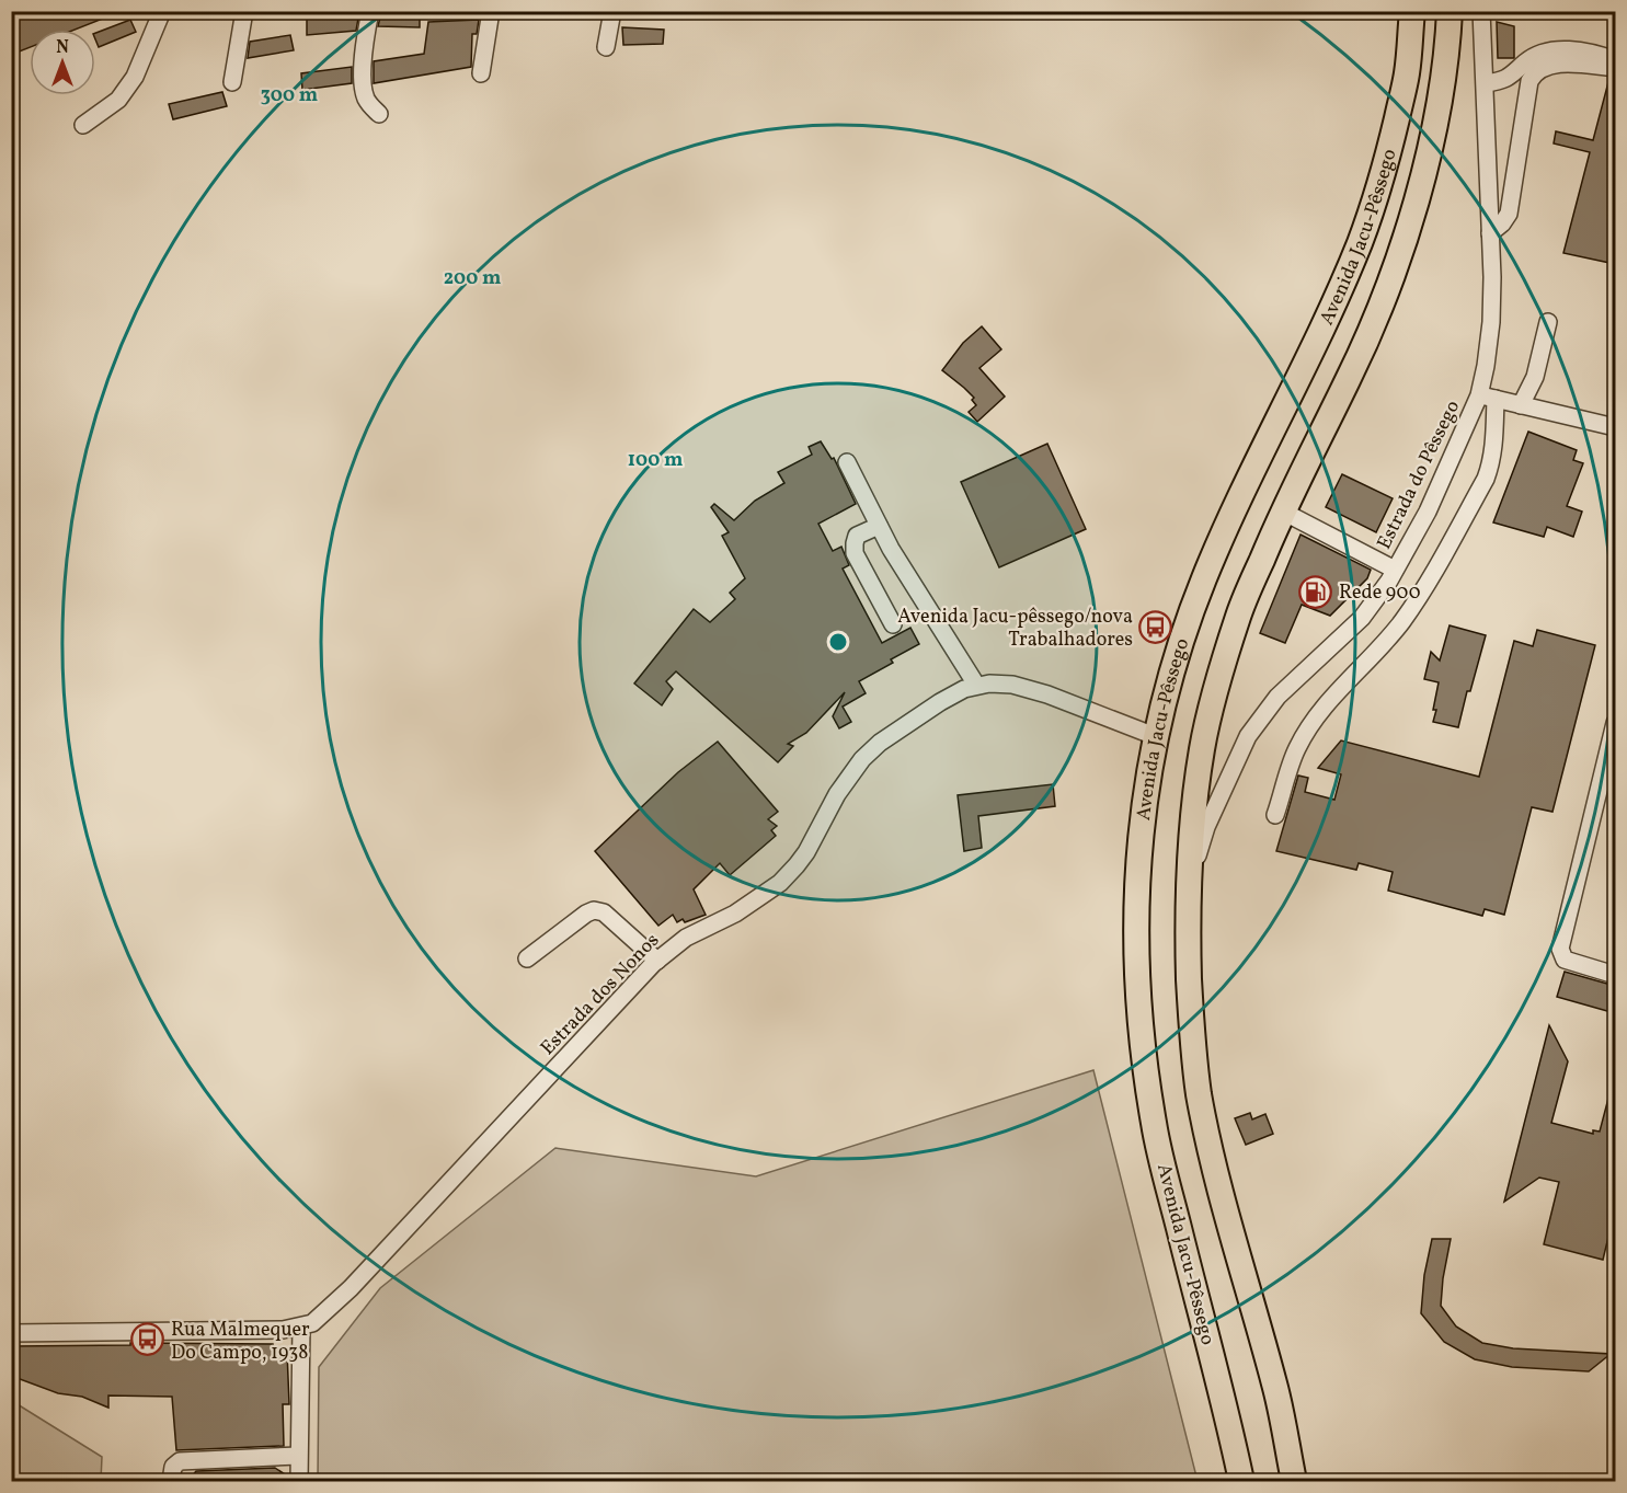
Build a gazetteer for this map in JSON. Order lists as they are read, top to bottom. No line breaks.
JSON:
{"streets":{"highway":["Avenida Jacu-Pêssego"],"street":["Estrada do Pêssego","Estrada dos Nonos"]},"crossings":[["Avenida Jacu-Pêssego","Estrada do Pêssego"],["Avenida Jacu-Pêssego","Estrada dos Nonos"]],"places":{"fuel station":["Rede 900"],"bus stop":["Avenida Jacu-pêssego/nova Trabalhadores","Rua Malmequer Do Campo, 1938"]},"north":"top","rings":["300 m","200 m","100 m"]}
